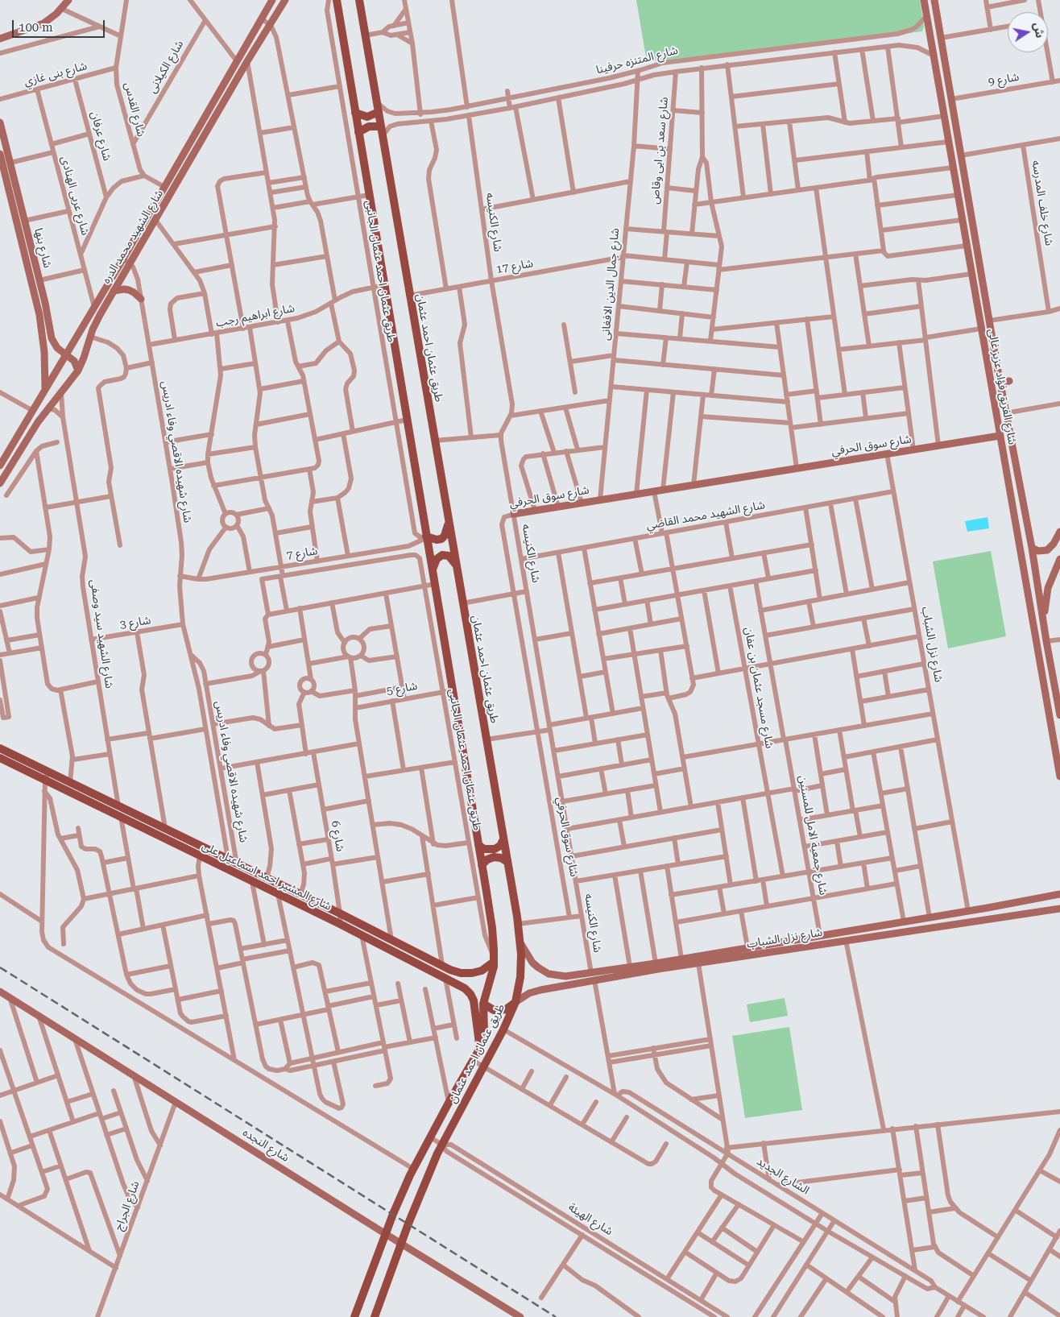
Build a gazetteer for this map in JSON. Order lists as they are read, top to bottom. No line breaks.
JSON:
{"streets":{"main road":["طريق عثمان احمد عثمان","شارع المشير احمد اسماعيل على"],"street":["شارع المتنزه حرفينا","شارع الكيلانى","شارع بنى غازي","شارع 9","شارع القدس","شارع عرفان","شارع سعد بن ابى وقاص","شارع عربى الهنادى","شارع خلف المدرسه","شارع الكنيسه","شارع الشهيد محمد الدره","شارع بنها","شارع 17","طريق عثمان احمد عثمان الجانبى","شارع جمال الدين الافغانى","شارع ابراهيم رجب","شارع الفريق فؤاد عزيز غالى","شارع سوق الحرفي","شارع شهيده الاقصي وفاء ادريس","شارع الشهيد محمد القاضي","شارع 7","شارع 3","شارع الشهيد سيد وصفى","شارع نزل الشباب","شارع مسجد عثمان بن عفان","شارع 5","شارع جمعية الامل للمسنين","شارع 6","شارع النجده","الشارع الجديد","شارع الجراج","شارع الهيئة"]},"crossings":[["شارع المتنزه حرفينا","شارع سعد بن ابى وقاص"],["شارع المتنزه حرفينا","شارع الكنيسه"],["شارع المتنزه حرفينا","شارع جمال الدين الافغانى"],["شارع المتنزه حرفينا","طريق عثمان احمد عثمان"],["شارع المتنزه حرفينا","شارع الفريق فؤاد عزيز غالى"],["شارع الكيلانى","شارع القدس"],["شارع بنى غازي","شارع القدس"],["شارع بنى غازي","شارع عرفان"],["شارع بنى غازي","شارع عربى الهنادى"],["شارع 9","شارع الفريق فؤاد عزيز غالى"],["شارع سعد بن ابى وقاص","شارع 17"],["شارع عربى الهنادى","شارع الشهيد محمد الدره"],["شارع الكنيسه","شارع 17"],["شارع الكنيسه","شارع سوق الحرفي"],["شارع الكنيسه","شارع الشهيد محمد القاضي"],["شارع الكنيسه","شارع نزل الشباب"],["شارع الشهيد محمد الدره","شارع بنها"],["شارع الشهيد محمد الدره","شارع شهيده الاقصي وفاء ادريس"],["شارع الشهيد محمد الدره","شارع الشهيد سيد وصفى"],["شارع 17","شارع جمال الدين الافغانى"],["شارع 17","طريق عثمان احمد عثمان"],["شارع 17","شارع الفريق فؤاد عزيز غالى"],["طريق عثمان احمد عثمان الجانبى","شارع ابراهيم رجب"],["طريق عثمان احمد عثمان الجانبى","طريق عثمان احمد عثمان"],["طريق عثمان احمد عثمان الجانبى","شارع 7"],["طريق عثمان احمد عثمان الجانبى","شارع 5"],["طريق عثمان احمد عثمان الجانبى","شارع المشير احمد اسماعيل على"],["شارع جمال الدين الافغانى","شارع سوق الحرفي"],["شارع ابراهيم رجب","طريق عثمان احمد عثمان"],["شارع ابراهيم رجب","شارع شهيده الاقصي وفاء ادريس"],["طريق عثمان احمد عثمان","شارع 7"],["طريق عثمان احمد عثمان","شارع نزل الشباب"],["طريق عثمان احمد عثمان","شارع 5"],["طريق عثمان احمد عثمان","شارع المشير احمد اسماعيل على"],["طريق عثمان احمد عثمان","شارع النجده"],["طريق عثمان احمد عثمان","الشارع الجديد"],["طريق عثمان احمد عثمان","شارع الهيئة"],["شارع الفريق فؤاد عزيز غالى","شارع سوق الحرفي"],["شارع سوق الحرفي","شارع نزل الشباب"],["شارع شهيده الاقصي وفاء ادريس","شارع 7"],["شارع شهيده الاقصي وفاء ادريس","شارع 3"],["شارع شهيده الاقصي وفاء ادريس","شارع المشير احمد اسماعيل على"],["شارع الشهيد محمد القاضي","شارع نزل الشباب"],["شارع 3","شارع الشهيد سيد وصفى"],["شارع الشهيد سيد وصفى","شارع المشير احمد اسماعيل على"],["شارع نزل الشباب","شارع جمعية الامل للمسنين"],["شارع 6","شارع المشير احمد اسماعيل على"],["شارع النجده","شارع الجراج"]],"scale_bar":"100 m","north":"right"}
